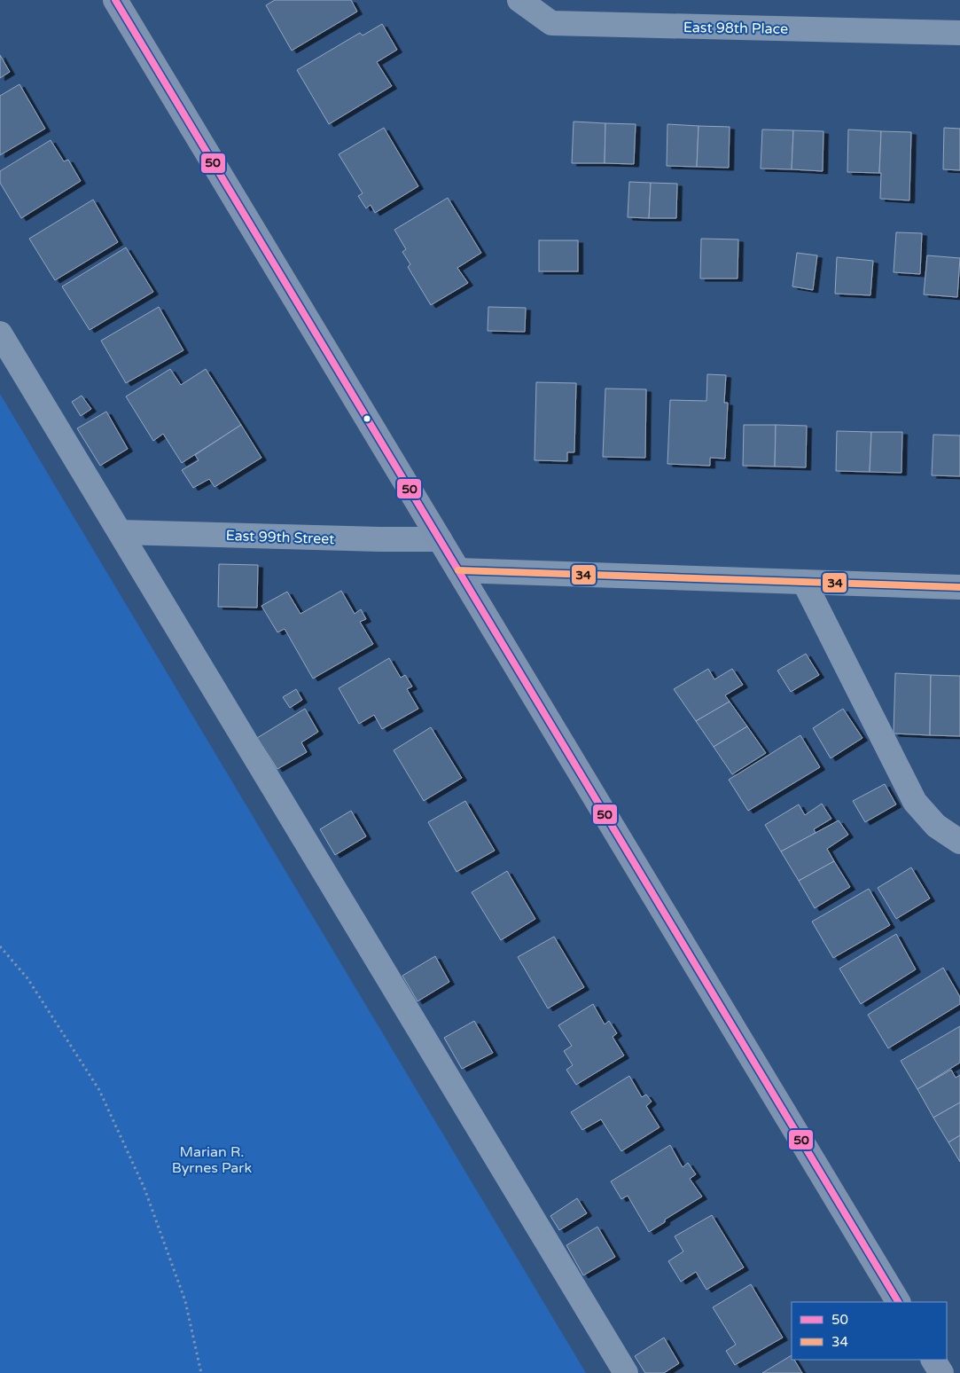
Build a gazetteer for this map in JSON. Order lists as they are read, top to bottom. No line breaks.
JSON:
{"streets":{"street":["East 98th Place","East 99th Street"]},"parks":["Marian R. Byrnes Park"],"lines":["transit line 50","transit line 34"],"legend":["50","34"]}
